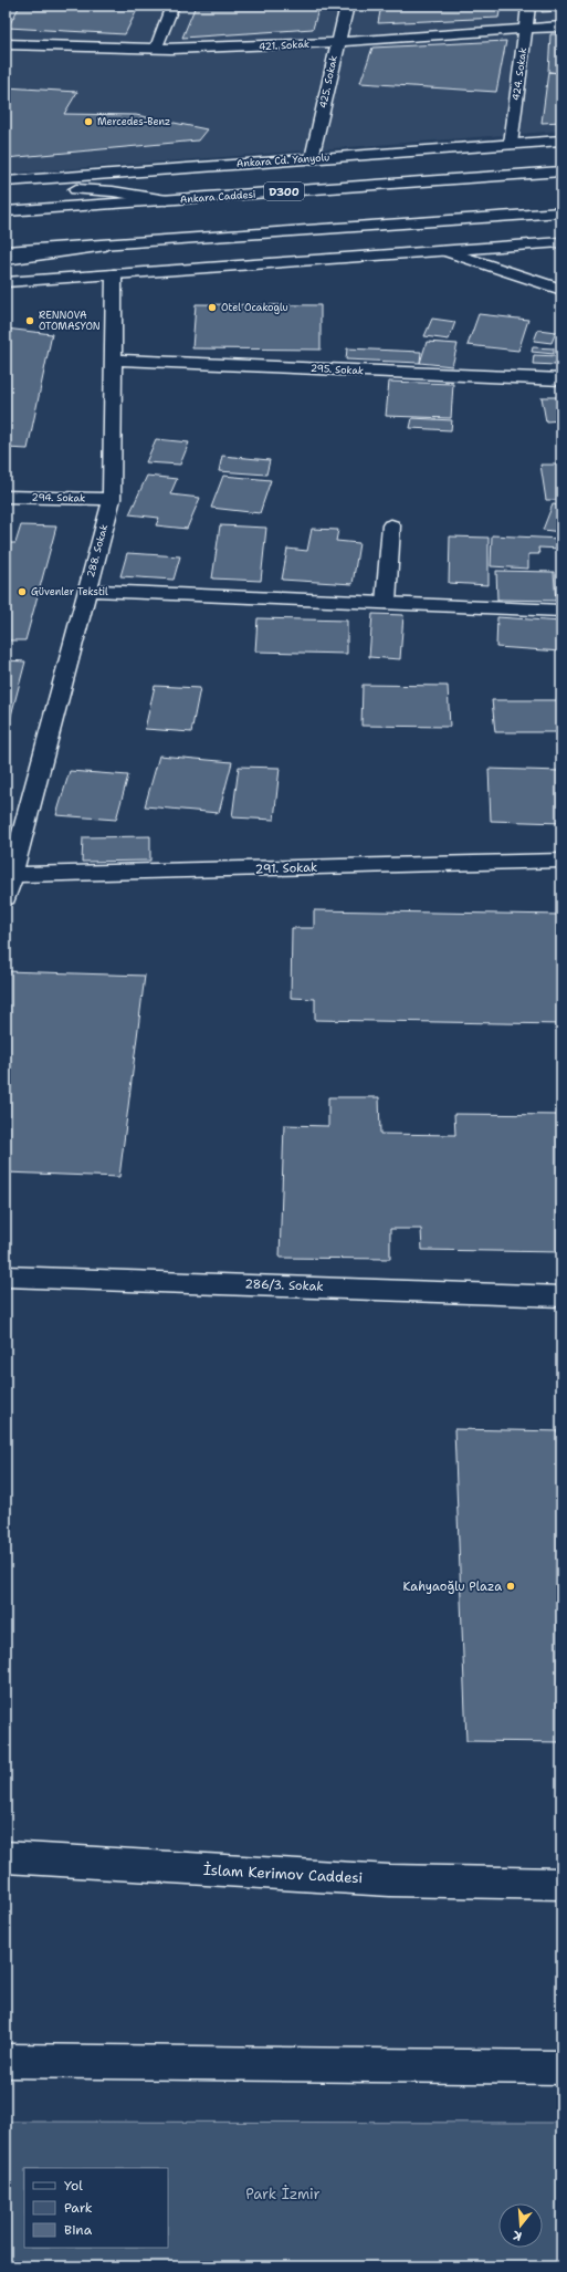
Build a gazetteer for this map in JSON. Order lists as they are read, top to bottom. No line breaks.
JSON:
{"streets":{"main road":["421. Sokak","424. Sokak","425. Sokak","Ankara Cd. Yanyolu","D300","Ankara Caddesi","295. Sokak","294. Sokak","288. Sokak","291. Sokak","286/3. Sokak","İslam Kerimov Caddesi"]},"crossings":[["421. Sokak","424. Sokak"],["421. Sokak","425. Sokak"],["424. Sokak","Ankara Cd. Yanyolu"],["425. Sokak","Ankara Cd. Yanyolu"],["295. Sokak","288. Sokak"],["294. Sokak","288. Sokak"],["288. Sokak","291. Sokak"]],"parks":["Park İzmir"],"places":["Mercedes-Benz","Otel Ocakoglu","RENNOVA OTOMASYON","Güvenler Tekstil","Kahyaoğlu Plaza"],"legend":["Yol","Park","Bina"],"north":"bottom"}
